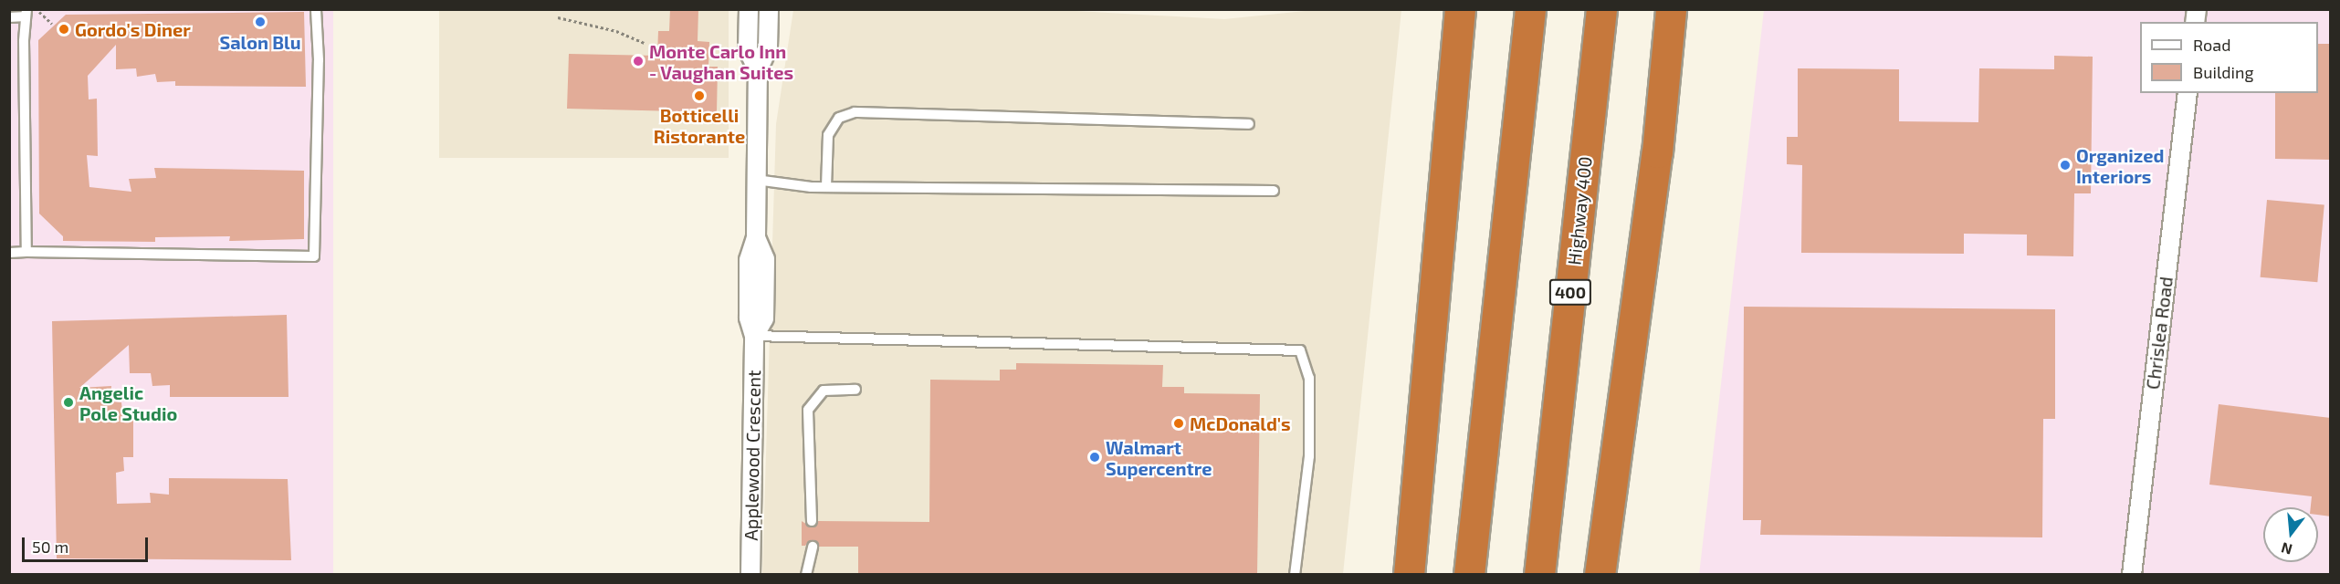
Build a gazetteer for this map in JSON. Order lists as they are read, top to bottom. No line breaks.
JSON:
{"streets":{"highway":["Highway 400","400"],"street":["Chrislea Road","Applewood Crescent"]},"places":["Salon Blu","Gordo's Diner","Monte Carlo Inn - Vaughan Suites","Botticelli Ristorante","Organized Interiors","Angelic Pole Studio","McDonald's","Walmart Supercentre"],"legend":["Road","Building"],"scale_bar":"50 m","north":"bottom"}
